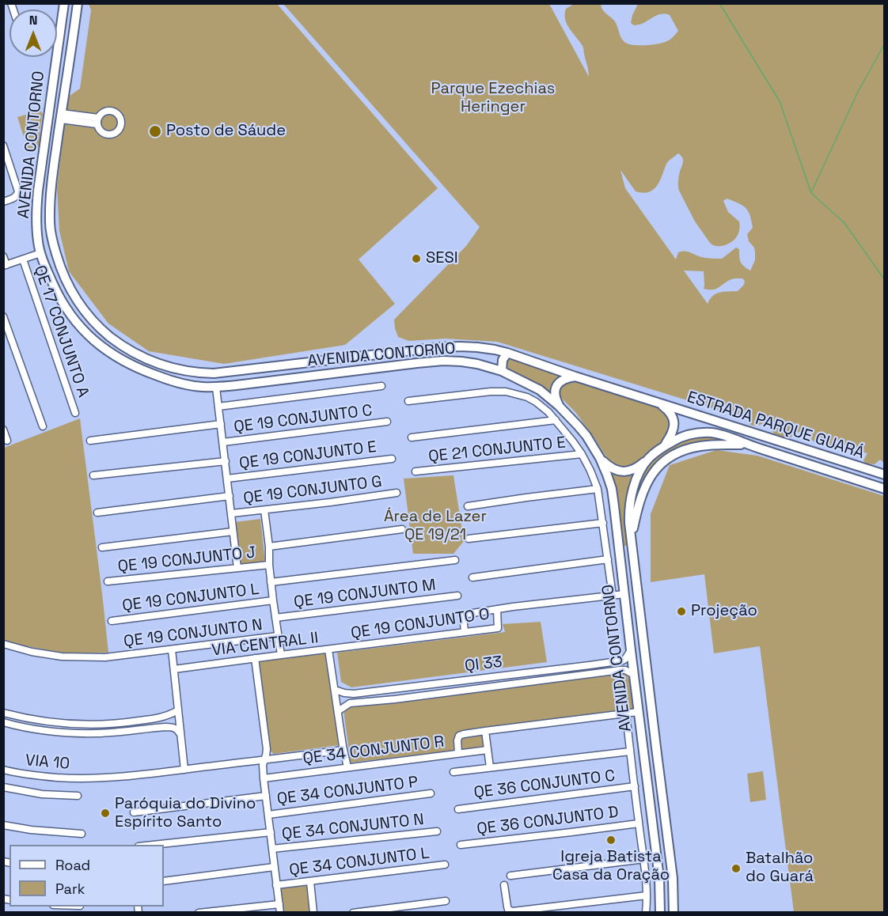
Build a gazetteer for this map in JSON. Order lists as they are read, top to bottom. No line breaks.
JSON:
{"streets":{"main road":["AVENIDA CONTORNO","ESTRADA PARQUE GUARÁ"],"street":["QE 17 CONJUNTO A","QE 19 CONJUNTO C","QE 21 CONJUNTO E","QE 19 CONJUNTO E","QE 19 CONJUNTO G","QE 19 CONJUNTO J","QE 19 CONJUNTO M","QE 19 CONJUNTO L","QE 19 CONJUNTO O","QE 19 CONJUNTO N","VIA CENTRAL II","QI 33","QE 34 CONJUNTO R","VIA 10","QE 36 CONJUNTO C","QE 34 CONJUNTO P","QE 36 CONJUNTO D","QE 34 CONJUNTO N","QE 34 CONJUNTO L"]},"crossings":[["AVENIDA CONTORNO","ESTRADA PARQUE GUARÁ"],["AVENIDA CONTORNO","QI 33"],["QE 19 CONJUNTO O","VIA CENTRAL II"],["VIA CENTRAL II","QI 33"],["VIA CENTRAL II","QE 34 CONJUNTO R"]],"parks":["Parque Ezechias Heringer","Área de Lazer QE 19/21"],"places":["Posto de Sáude","SESI","Projeção","Paróquia do Divino Espírito Santo","Igreja Batista Casa da Oração","Batalhão do Guará"],"legend":["Road","Park"],"north":"top"}
